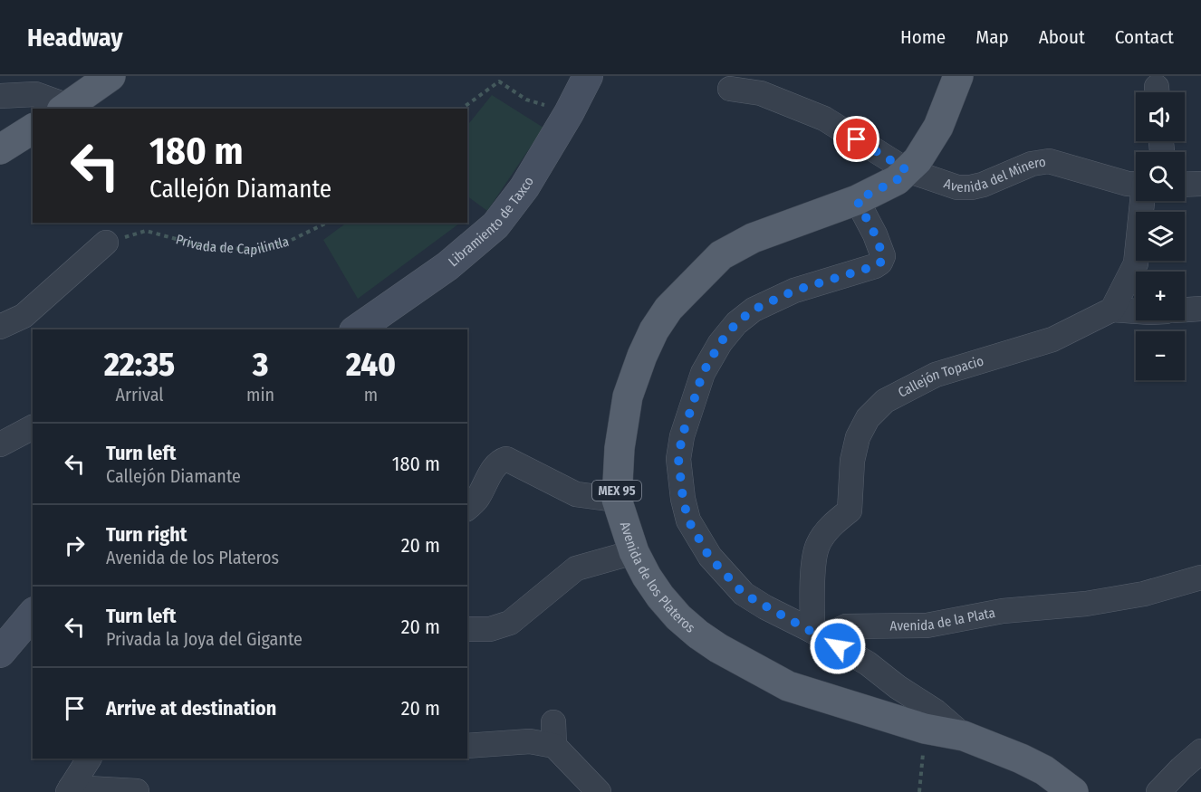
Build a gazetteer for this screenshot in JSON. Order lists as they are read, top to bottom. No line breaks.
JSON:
{"streets":{"main road":["Libramiento de Taxco","MEX 95","Avenida de los Plateros"],"street":["Avenida del Minero","Callejón Topacio","Avenida de la Plata"],"path":["Privada de Capilintla"]},"crossings":[["Avenida del Minero","Avenida de los Plateros"],["Callejón Topacio","Avenida de la Plata"]],"page":{"header":"Headway","nav":["Home","Map","About","Contact"],"map_buttons":["+","−"],"turn":["180 m","Callejón Diamante"],"eta":["22:35","Arrival","3","min","240","m"],"list":[{"name":"Turn left","note":"Callejón Diamante","value":"180 m"},{"name":"Turn right","note":"Avenida de los Plateros","value":"20 m"},{"name":"Turn left","note":"Privada la Joya del Gigante","value":"20 m"},{"name":"Arrive at destination","value":"20 m"}]}}
